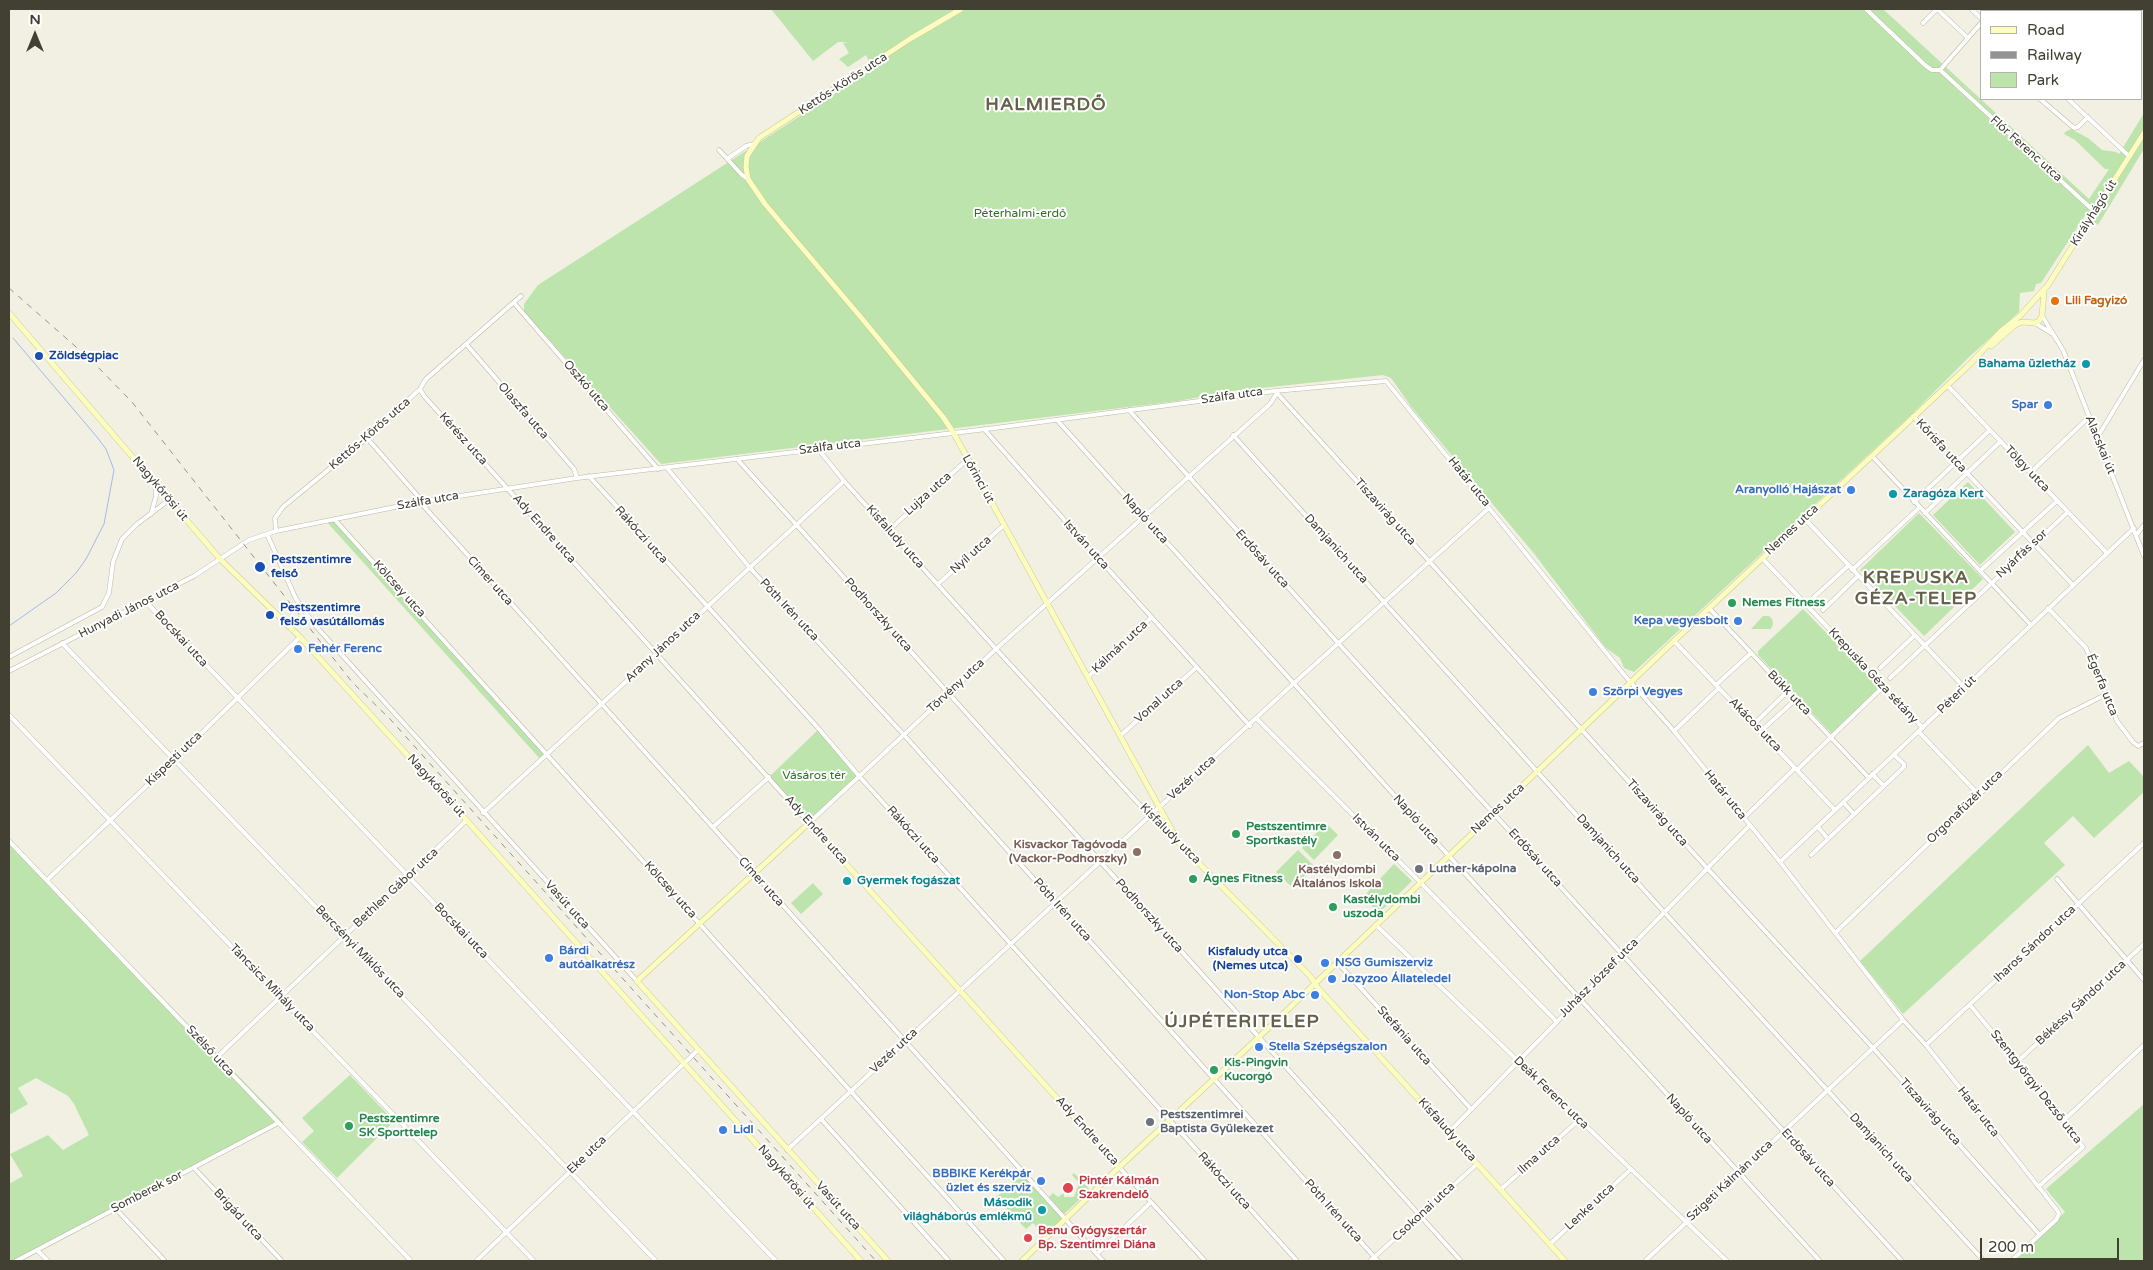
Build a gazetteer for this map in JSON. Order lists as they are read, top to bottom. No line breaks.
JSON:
{"streets":{"street":["Kettős-Körös utca","Flór Ferenc utca","Királyhágó út","Oszkó utca","Szálfa utca","Olaszfa utca","Kérész utca","Alacskai út","Kőrisfa utca","Tölgy utca","Lőrinci út","Határ utca","Nagykőrösi út","Lujza utca","Tiszavirág utca","Napló utca","Ady Endre utca","Nemes utca","Rákóczi utca","Kisfaludy utca","István utca","Damjanich utca","Nyárfás sor","Nyíl utca","Erdősáv utca","Címer utca","Kölcsey utca","Hunyadi János utca","Póth Irén utca","Podhorszky utca","Bocskai utca","Arany János utca","Kálmán utca","Krepuska Géza sétány","Égerfa utca","Törvény utca","Bükk utca","Péteri út","Vonal utca","Akácos utca","Kispesti utca","Vezér utca","Orgonafüzér utca","Bethlen Gábor utca","Vasút utca","Iharos Sándor utca","Bercsényi Miklós utca","Juhász József utca","Táncsics Mihály utca","Békéssy Sándor utca","Stefánia utca","Szélső utca","Szentgyörgyi Dezső utca","Deák Ferenc utca","Eke utca","Ilma utca","Szigeti Kálmán utca","Somberek sor","Lenke utca","Csokonai utca","Brigád utca"]},"crossings":[["Kettős-Körös utca","Oszkó utca"],["Kettős-Körös utca","Szálfa utca"],["Kettős-Körös utca","Olaszfa utca"],["Kettős-Körös utca","Kérész utca"],["Kettős-Körös utca","Címer utca"],["Flór Ferenc utca","Királyhágó út"],["Királyhágó út","Alacskai út"],["Királyhágó út","Nemes utca"],["Oszkó utca","Szálfa utca"],["Szálfa utca","Olaszfa utca"],["Szálfa utca","Kérész utca"],["Szálfa utca","Lőrinci út"],["Szálfa utca","Határ utca"],["Szálfa utca","Tiszavirág utca"],["Szálfa utca","Napló utca"],["Szálfa utca","Ady Endre utca"],["Szálfa utca","Rákóczi utca"],["Szálfa utca","Kisfaludy utca"],["Szálfa utca","István utca"],["Szálfa utca","Erdősáv utca"],["Szálfa utca","Címer utca"],["Szálfa utca","Kölcsey utca"],["Szálfa utca","Póth Irén utca"],["Szálfa utca","Podhorszky utca"],["Szálfa utca","Törvény utca"],["Kérész utca","Ady Endre utca"],["Alacskai út","Nemes utca"],["Alacskai út","Péteri út"],["Kőrisfa utca","Nemes utca"],["Kőrisfa utca","Nyárfás sor"],["Kőrisfa utca","Péteri út"],["Tölgy utca","Nemes utca"],["Tölgy utca","Nyárfás sor"],["Tölgy utca","Péteri út"],["Lőrinci út","Lujza utca"],["Lőrinci út","Kisfaludy utca"],["Lőrinci út","Nyíl utca"],["Lőrinci út","Kálmán utca"],["Lőrinci út","Törvény utca"],["Lőrinci út","Vonal utca"],["Lőrinci út","Vezér utca"],["Határ utca","Tiszavirág utca"],["Határ utca","Nemes utca"],["Határ utca","Péteri út"],["Határ utca","Vezér utca"],["Határ utca","Orgonafüzér utca"],["Határ utca","Iharos Sándor utca"],["Határ utca","Juhász József utca"],["Határ utca","Szentgyörgyi Dezső utca"],["Határ utca","Szigeti Kálmán utca"],["Nagykőrösi út","Hunyadi János utca"],["Nagykőrösi út","Kispesti utca"],["Nagykőrösi út","Bethlen Gábor utca"],["Nagykőrösi út","Eke utca"],["Lujza utca","Kisfaludy utca"],["Tiszavirág utca","Nemes utca"],["Tiszavirág utca","Törvény utca"],["Tiszavirág utca","Vezér utca"],["Tiszavirág utca","Juhász József utca"],["Tiszavirág utca","Szigeti Kálmán utca"],["Napló utca","Nemes utca"],["Napló utca","Törvény utca"],["Napló utca","Vezér utca"],["Napló utca","Juhász József utca"],["Napló utca","Szigeti Kálmán utca"],["Ady Endre utca","Nemes utca"],["Ady Endre utca","Arany János utca"],["Ady Endre utca","Törvény utca"],["Ady Endre utca","Vezér utca"],["Nemes utca","Rákóczi utca"],["Nemes utca","Kisfaludy utca"],["Nemes utca","István utca"],["Nemes utca","Damjanich utca"],["Nemes utca","Erdősáv utca"],["Nemes utca","Címer utca"],["Nemes utca","Póth Irén utca"],["Nemes utca","Podhorszky utca"],["Nemes utca","Krepuska Géza sétány"],["Nemes utca","Bükk utca"],["Nemes utca","Akácos utca"],["Nemes utca","Stefánia utca"],["Nemes utca","Deák Ferenc utca"],["Rákóczi utca","Arany János utca"],["Rákóczi utca","Törvény utca"],["Rákóczi utca","Vezér utca"],["Kisfaludy utca","Nyíl utca"],["Kisfaludy utca","Arany János utca"],["Kisfaludy utca","Törvény utca"],["Kisfaludy utca","Vezér utca"],["Kisfaludy utca","Juhász József utca"],["Kisfaludy utca","Ilma utca"],["Kisfaludy utca","Lenke utca"],["Kisfaludy utca","Csokonai utca"],["István utca","Kálmán utca"],["István utca","Törvény utca"],["István utca","Vonal utca"],["István utca","Vezér utca"],["István utca","Juhász József utca"],["Damjanich utca","Törvény utca"],["Damjanich utca","Vezér utca"],["Damjanich utca","Juhász József utca"],["Damjanich utca","Szigeti Kálmán utca"],["Erdősáv utca","Törvény utca"],["Erdősáv utca","Vezér utca"],["Erdősáv utca","Juhász József utca"],["Erdősáv utca","Szigeti Kálmán utca"],["Címer utca","Arany János utca"],["Címer utca","Törvény utca"],["Címer utca","Vezér utca"],["Kölcsey utca","Arany János utca"],["Kölcsey utca","Törvény utca"],["Kölcsey utca","Vezér utca"],["Hunyadi János utca","Bocskai utca"],["Hunyadi János utca","Bercsényi Miklós utca"],["Póth Irén utca","Arany János utca"],["Póth Irén utca","Törvény utca"],["Póth Irén utca","Vezér utca"],["Póth Irén utca","Csokonai utca"],["Podhorszky utca","Arany János utca"],["Podhorszky utca","Törvény utca"],["Podhorszky utca","Vezér utca"],["Podhorszky utca","Csokonai utca"],["Bocskai utca","Kispesti utca"],["Bocskai utca","Bethlen Gábor utca"],["Bocskai utca","Eke utca"],["Arany János utca","Vasút utca"],["Krepuska Géza sétány","Péteri út"],["Krepuska Géza sétány","Orgonafüzér utca"],["Égerfa utca","Péteri út"],["Égerfa utca","Orgonafüzér utca"],["Törvény utca","Vasút utca"],["Bükk utca","Péteri út"],["Péteri út","Akácos utca"],["Kispesti utca","Bercsényi Miklós utca"],["Kispesti utca","Táncsics Mihály utca"],["Kispesti utca","Szélső utca"],["Vezér utca","Vasút utca"],["Bethlen Gábor utca","Bercsényi Miklós utca"],["Bethlen Gábor utca","Táncsics Mihály utca"],["Bethlen Gábor utca","Szélső utca"],["Vasút utca","Eke utca"],["Iharos Sándor utca","Szentgyörgyi Dezső utca"],["Bercsényi Miklós utca","Eke utca"],["Juhász József utca","Stefánia utca"],["Juhász József utca","Deák Ferenc utca"],["Táncsics Mihály utca","Eke utca"],["Békéssy Sándor utca","Szentgyörgyi Dezső utca"],["Szélső utca","Somberek sor"],["Deák Ferenc utca","Ilma utca"],["Deák Ferenc utca","Szigeti Kálmán utca"],["Deák Ferenc utca","Lenke utca"],["Somberek sor","Brigád utca"]],"districts":["HALMIERDŐ","KREPUSKA GÉZA-TELEP","ÚJPÉTERITELEP"],"parks":["Péterhalmi-erdő","Vásáros tér"],"places":["Lili Fagyizó","Zöldségpiac","Bahama üzletház","Spar","Aranyolló Hajászat","Zaragóza Kert","Pestszentimre felső","Nemes Fitness","Pestszentimre felső vasútállomás","Kepa vegyesbolt","Fehér Ferenc","Szörpi Vegyes","Pestszentimre Sportkastély","Kisvackor Tagóvoda (Vackor-Podhorszky)","Kastélydombi Általános Iskola","Luther-kápolna","Ágnes Fitness","Gyermek fogászat","Kastélydombi uszoda","Bárdi autóalkatrész","Kisfaludy utca (Nemes utca)","NSG Gumiszerviz","Jozyzoo Állateledel","Non-Stop Abc","Stella Szépségszalon","Kis-Pingvin Kucorgó","Pestszentimrei Baptista Gyülekezet","Pestszentimre SK Sporttelep","Lidl","BBBIKE Kerékpár üzlet és szerviz","Pintér Kálmán Szakrendelő","Második világháborús emlékmű","Benu Gyógyszertár Bp. Szentimrei Diána"],"legend":["Road","Railway","Park"],"scale_bar":"200 m","north":"top"}
